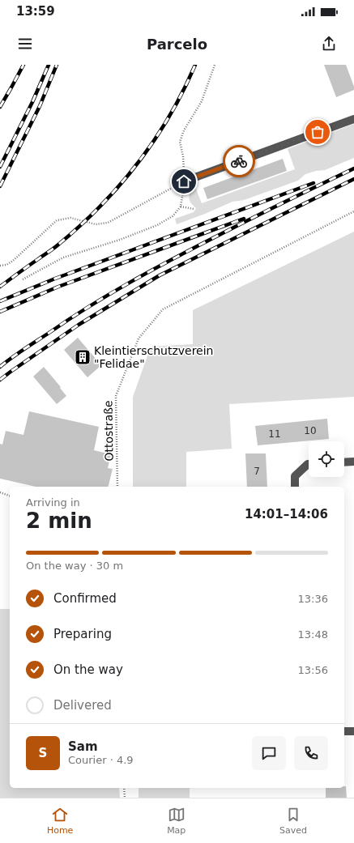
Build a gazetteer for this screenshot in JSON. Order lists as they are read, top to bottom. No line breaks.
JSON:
{"streets":{"path":["Ottostraße"]},"places":{"building":["Kleintierschutzverein \"Felidae\""]},"house_numbers":["10","11","7"],"page":{"status":"13:59","header":"Parcelo","heading":["2 min","Arriving in","14:01–14:06"],"panel":["Sam","Courier · 4.9"],"bar":"On the way · 30 m","list":[["Confirmed","13:36"],["Preparing","13:48"],["On the way","13:56"],"Delivered"],"round":"S","tabs":["Home","Map","Saved"]}}
